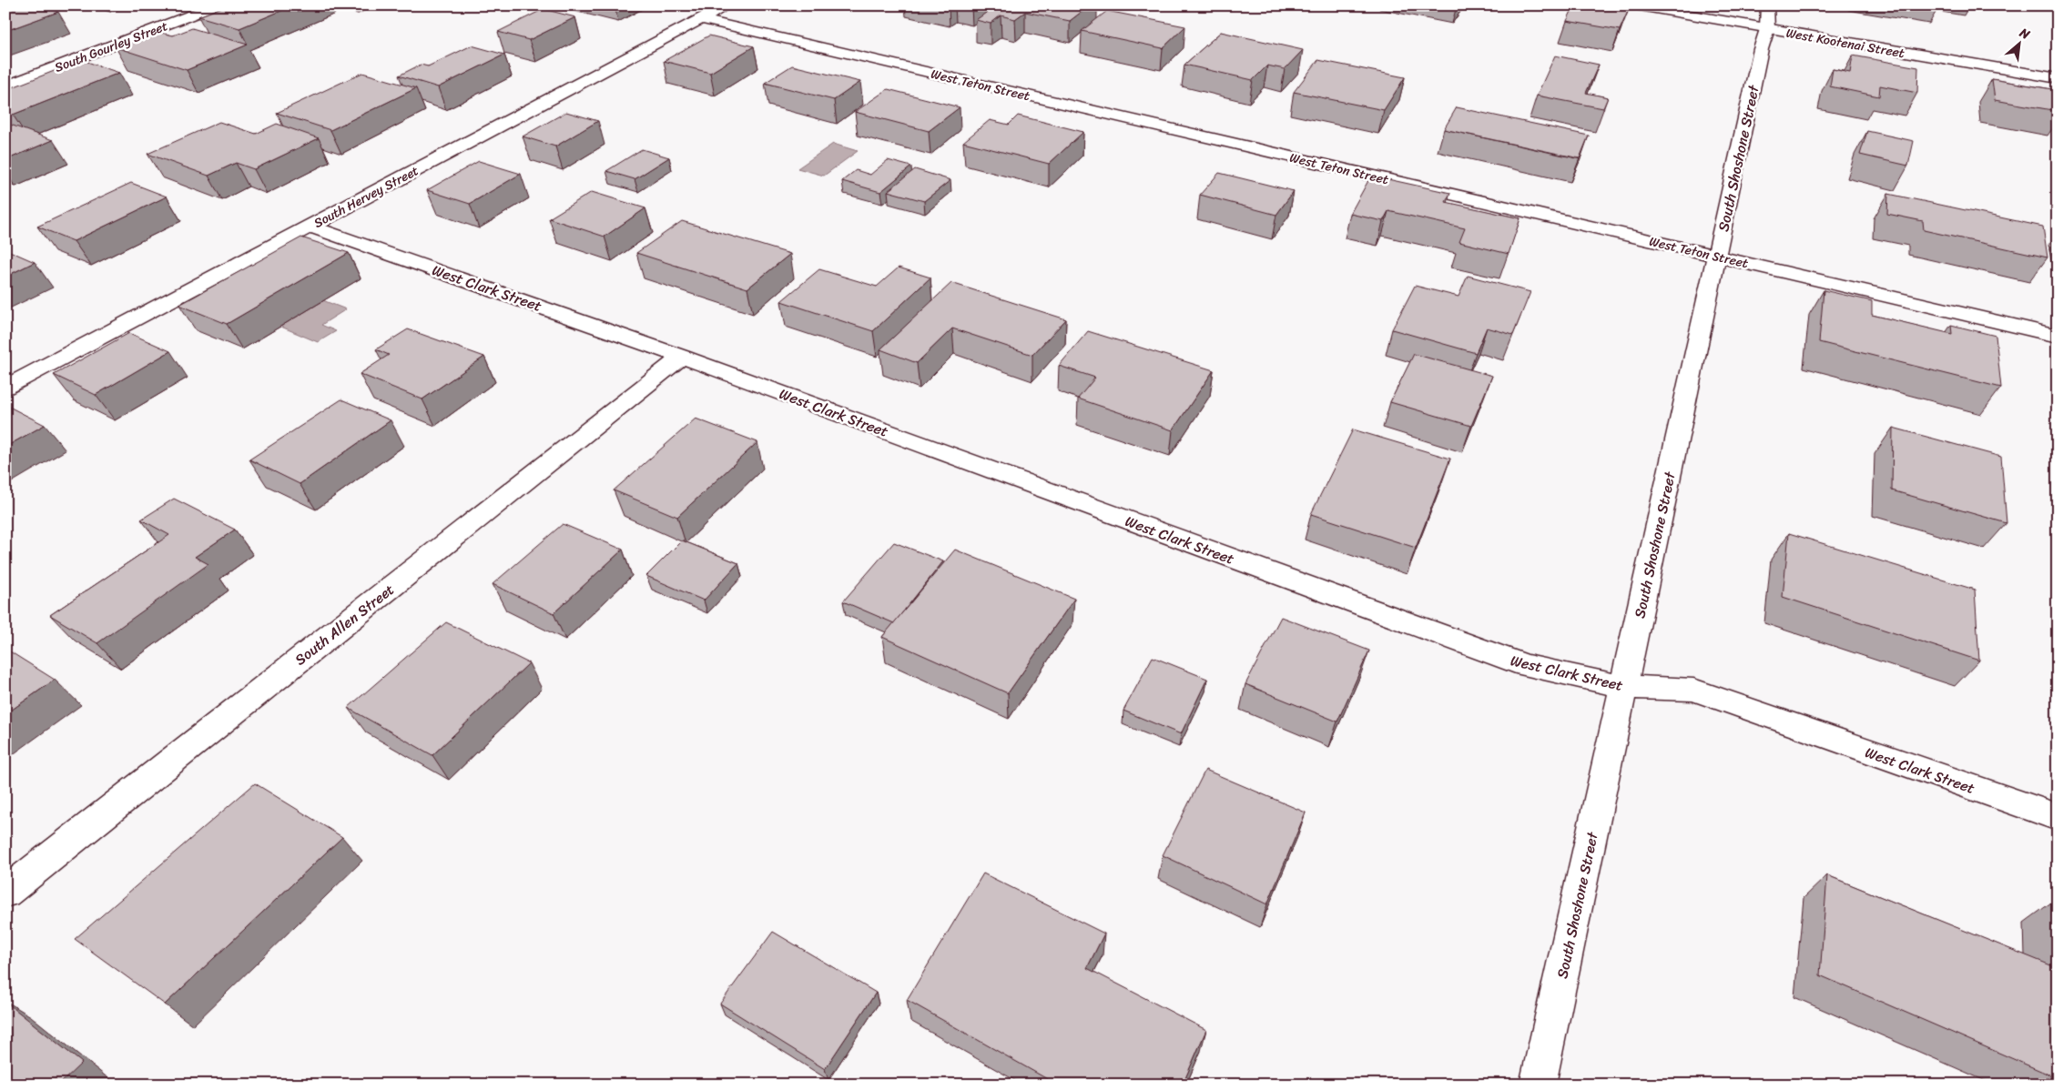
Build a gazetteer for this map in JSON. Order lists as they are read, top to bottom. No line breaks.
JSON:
{"streets":{"street":["West Kootenai Street","South Gourley Street","West Teton Street","South Shoshone Street","South Hervey Street","West Clark Street","South Allen Street"]},"crossings":[["West Kootenai Street","South Shoshone Street"],["West Teton Street","South Shoshone Street"],["West Teton Street","South Hervey Street"],["South Shoshone Street","West Clark Street"],["South Hervey Street","West Clark Street"],["West Clark Street","South Allen Street"]],"north":"top right"}
